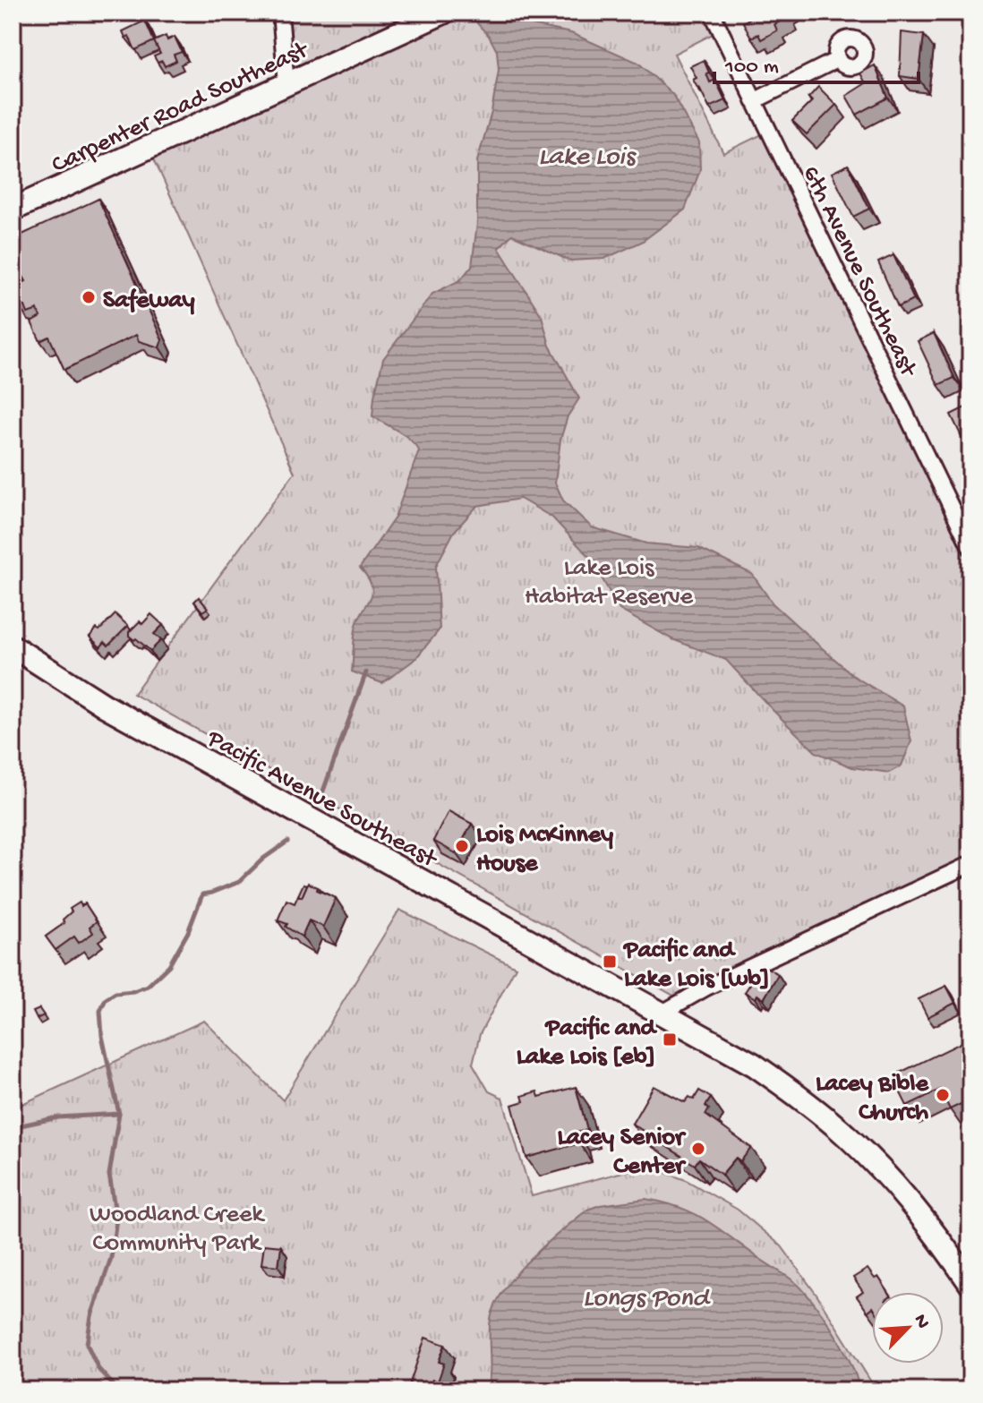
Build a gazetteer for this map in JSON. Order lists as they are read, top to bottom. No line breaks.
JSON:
{"streets":{"main road":["Carpenter Road Southeast","Pacific Avenue Southeast"],"street":["6th Avenue Southeast"]},"water":["Lake Lois","Longs Pond"],"parks":["Lake Lois Habitat Reserve","Woodland Creek Community Park"],"places":{"other":["Safeway","Lois McKinney House","Lacey Bible Church","Lacey Senior Center"],"transit":["Pacific and Lake Lois [wb]","Pacific and Lake Lois [eb]"]},"scale_bar":"100 m","north":"top right"}
